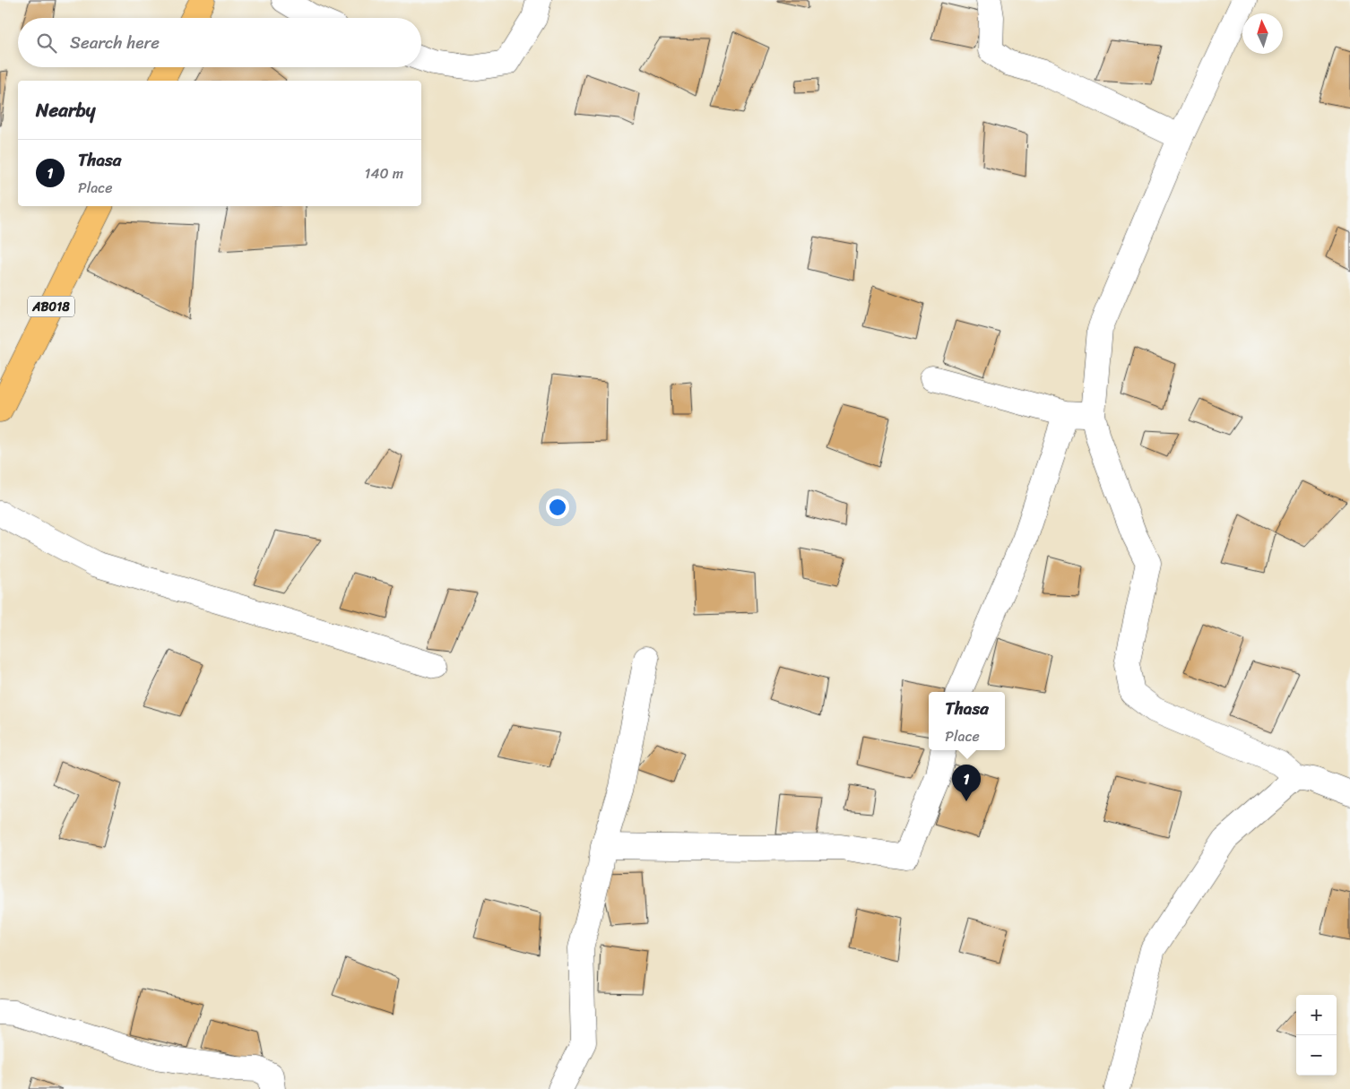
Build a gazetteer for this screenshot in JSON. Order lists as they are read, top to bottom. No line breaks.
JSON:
{"streets":{"main road":["AB018"]},"north":"top","page":{"search":"Search here","heading":"Nearby","list":[{"mark":"1","name":"Thasa","note":"Place","value":"140 m"}],"popup":["Thasa","Place"],"pins":"1","map_buttons":["+","−"]}}
